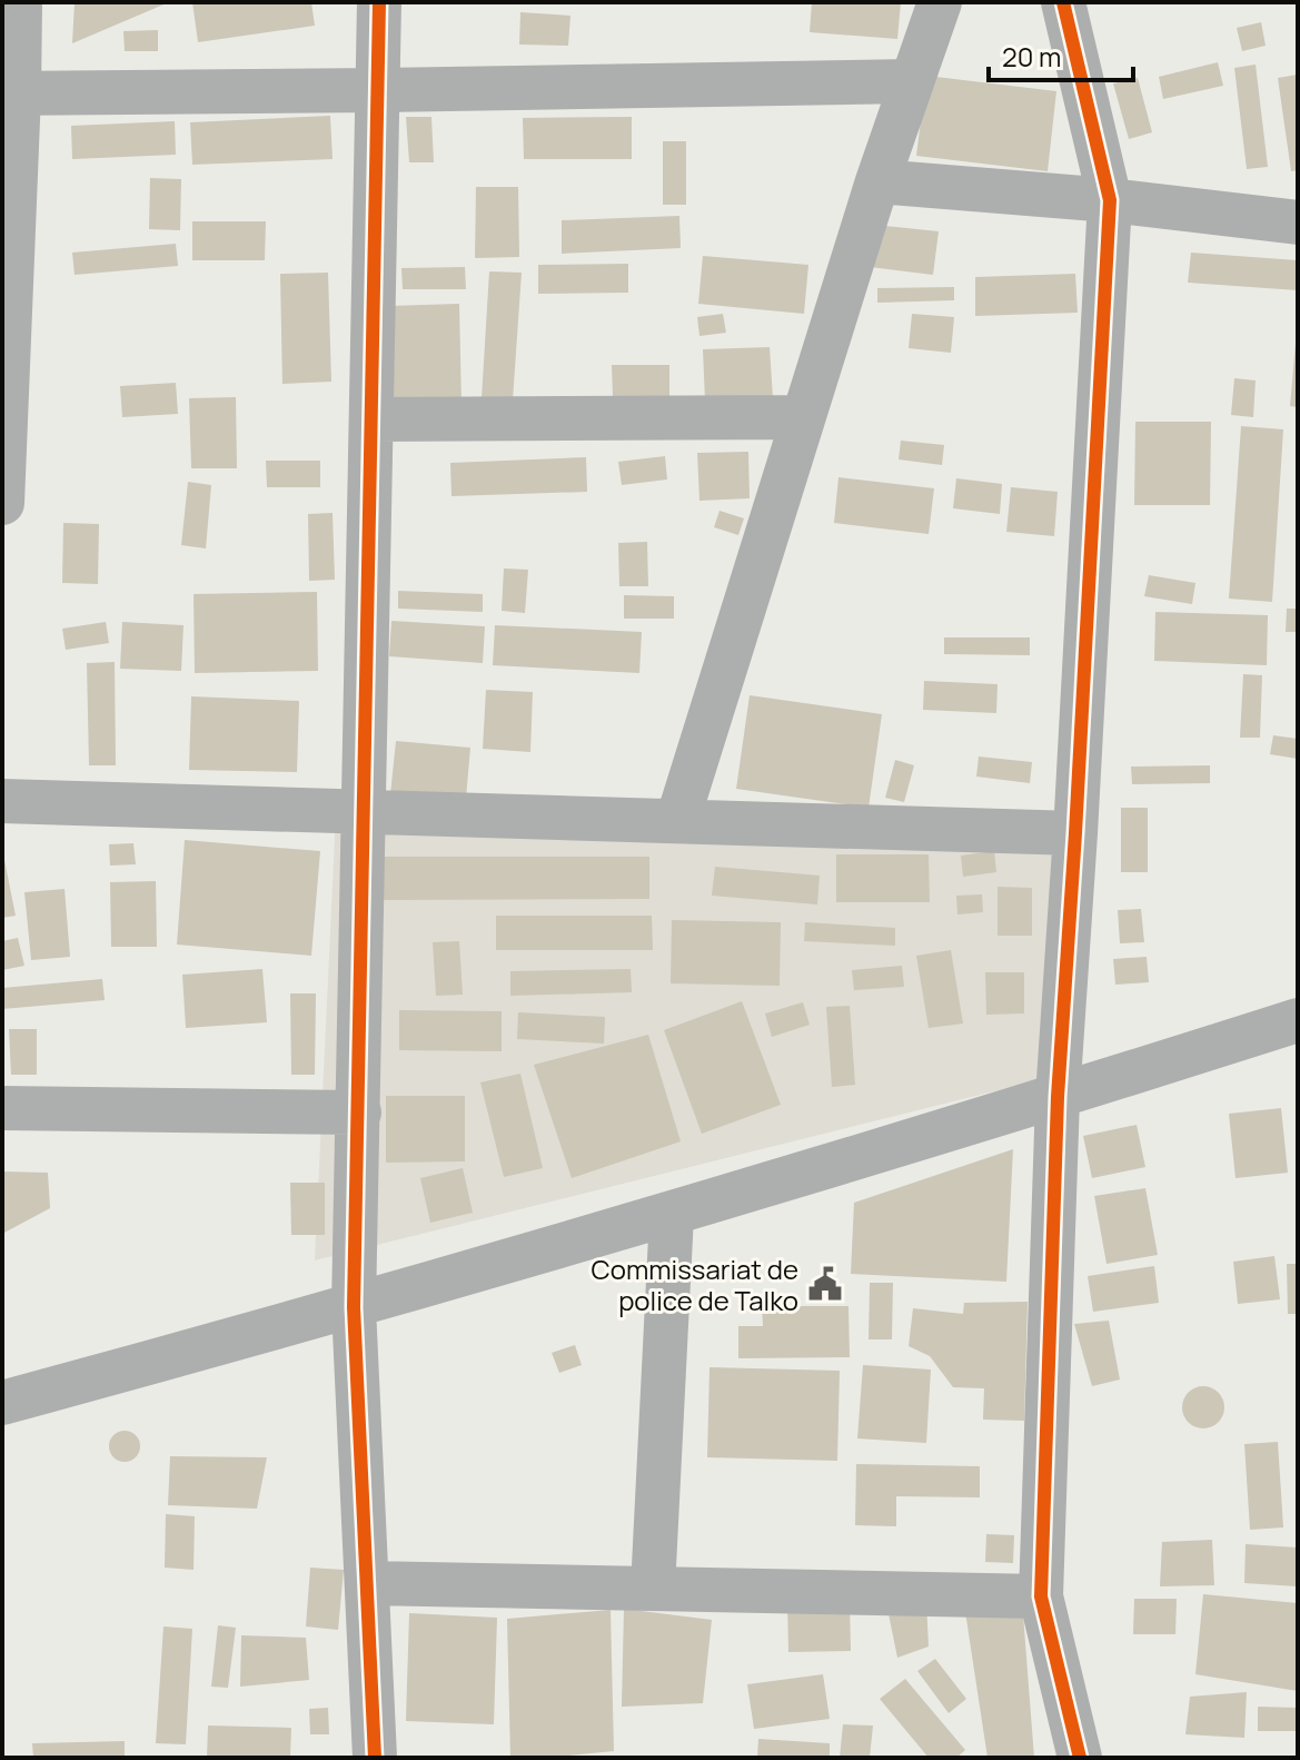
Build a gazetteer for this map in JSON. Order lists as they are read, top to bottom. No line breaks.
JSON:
{"places":{"public building":["Commissariat de police de Talko"]},"scale_bar":"20 m"}
